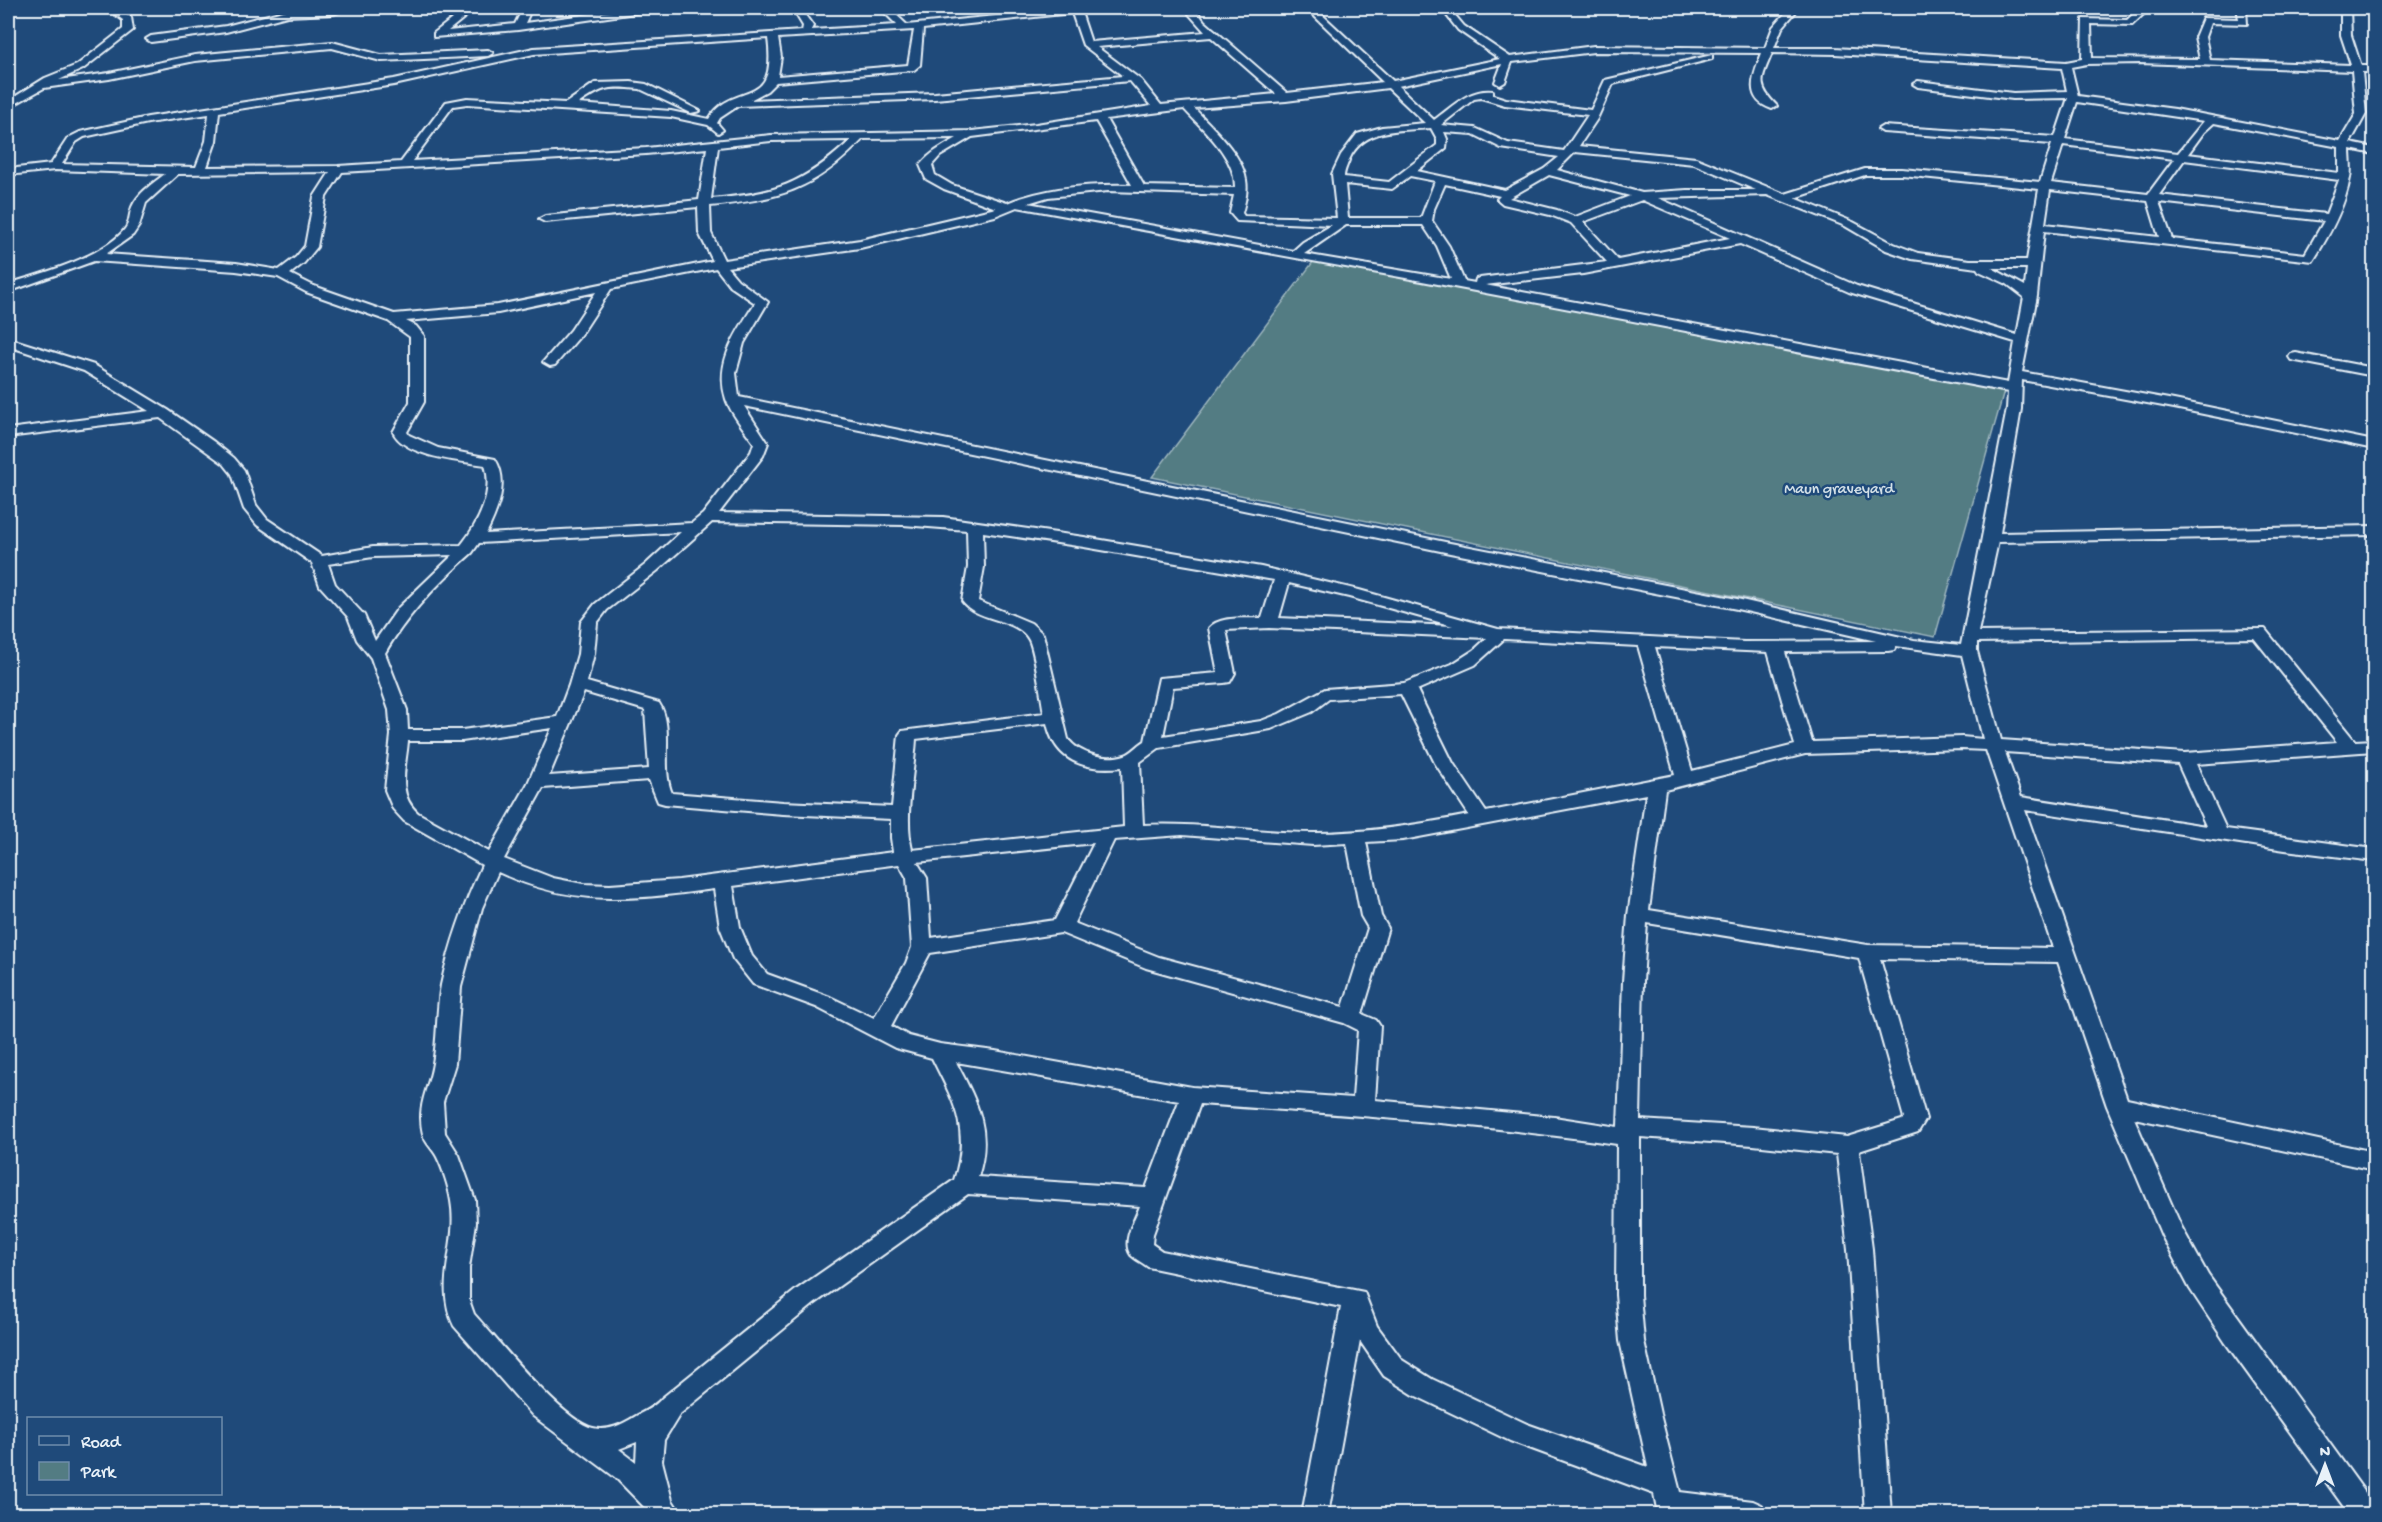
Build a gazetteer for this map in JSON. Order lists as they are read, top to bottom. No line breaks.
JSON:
{"parks":["Maun graveyard"],"legend":["Road","Park"],"north":"top"}
